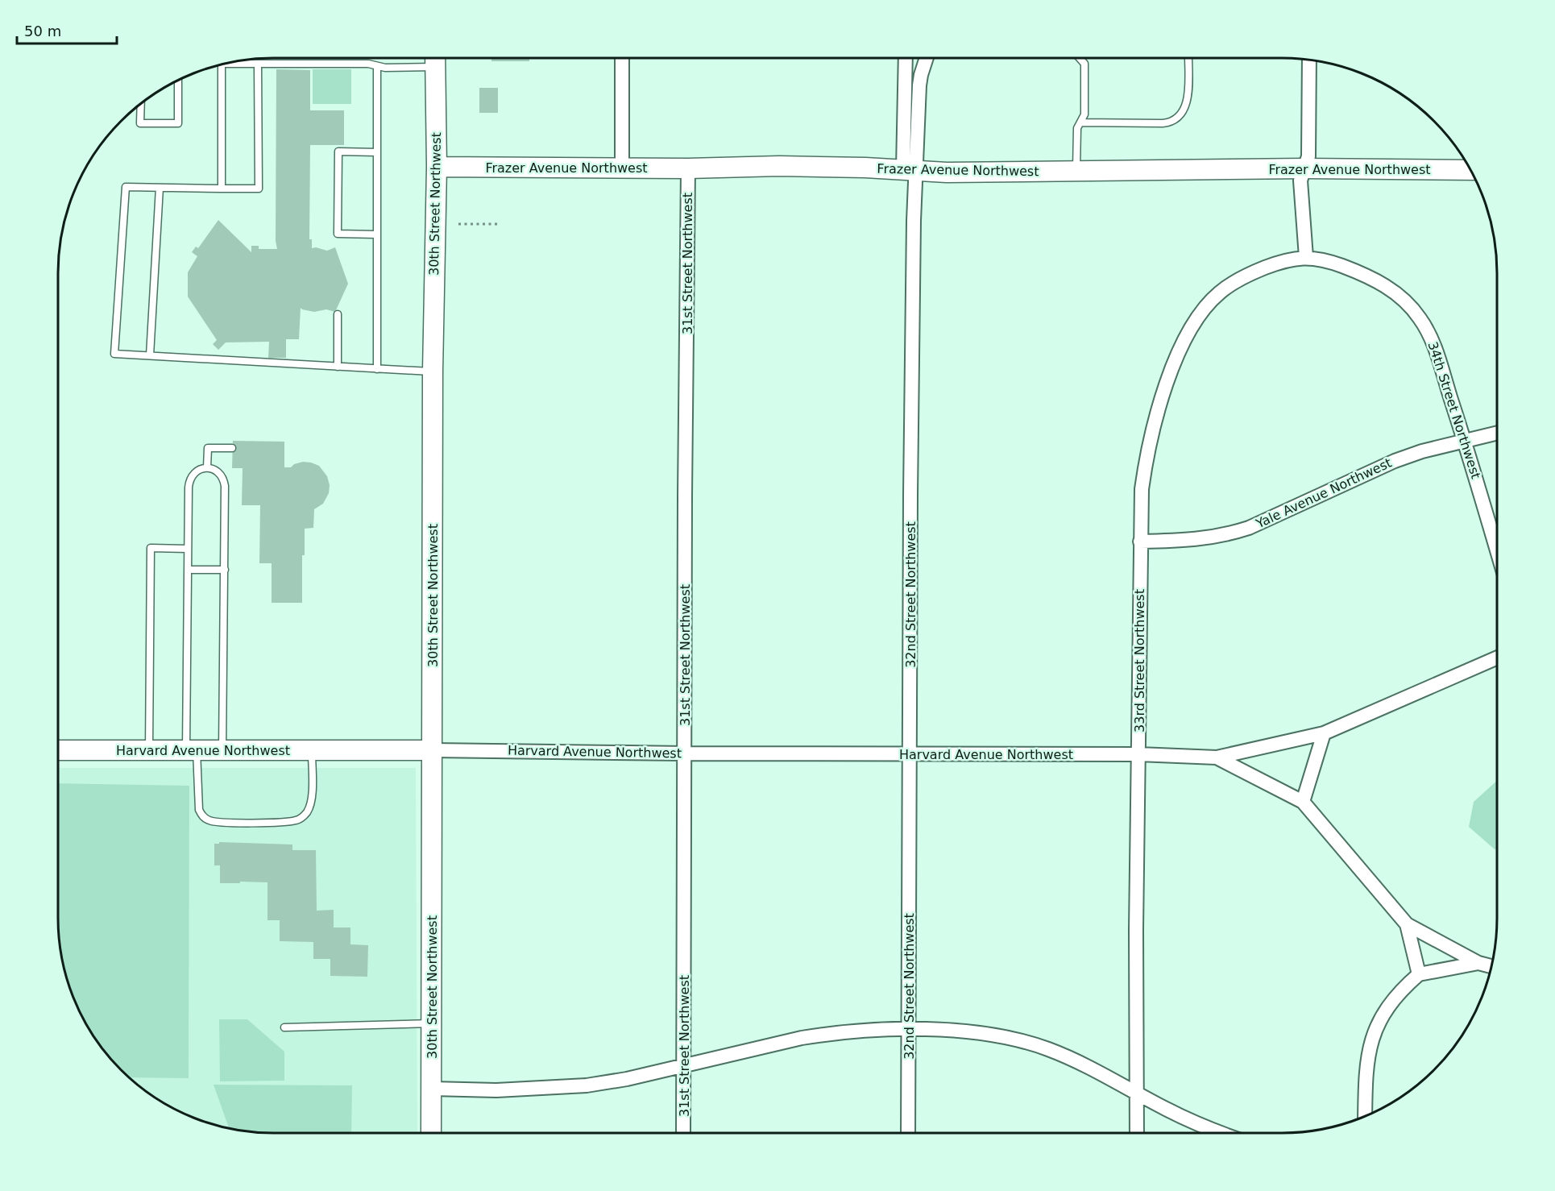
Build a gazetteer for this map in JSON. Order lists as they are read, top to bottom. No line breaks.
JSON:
{"streets":{"street":["Frazer Avenue Northwest","30th Street Northwest","31st Street Northwest","34th Street Northwest","Yale Avenue Northwest","32nd Street Northwest","33rd Street Northwest","Harvard Avenue Northwest"]},"crossings":[["Frazer Avenue Northwest","30th Street Northwest"],["Frazer Avenue Northwest","31st Street Northwest"],["Frazer Avenue Northwest","32nd Street Northwest"],["30th Street Northwest","Harvard Avenue Northwest"],["31st Street Northwest","Harvard Avenue Northwest"],["34th Street Northwest","Yale Avenue Northwest"],["34th Street Northwest","33rd Street Northwest"],["Yale Avenue Northwest","33rd Street Northwest"],["32nd Street Northwest","Harvard Avenue Northwest"],["33rd Street Northwest","Harvard Avenue Northwest"]],"scale_bar":"50 m"}
